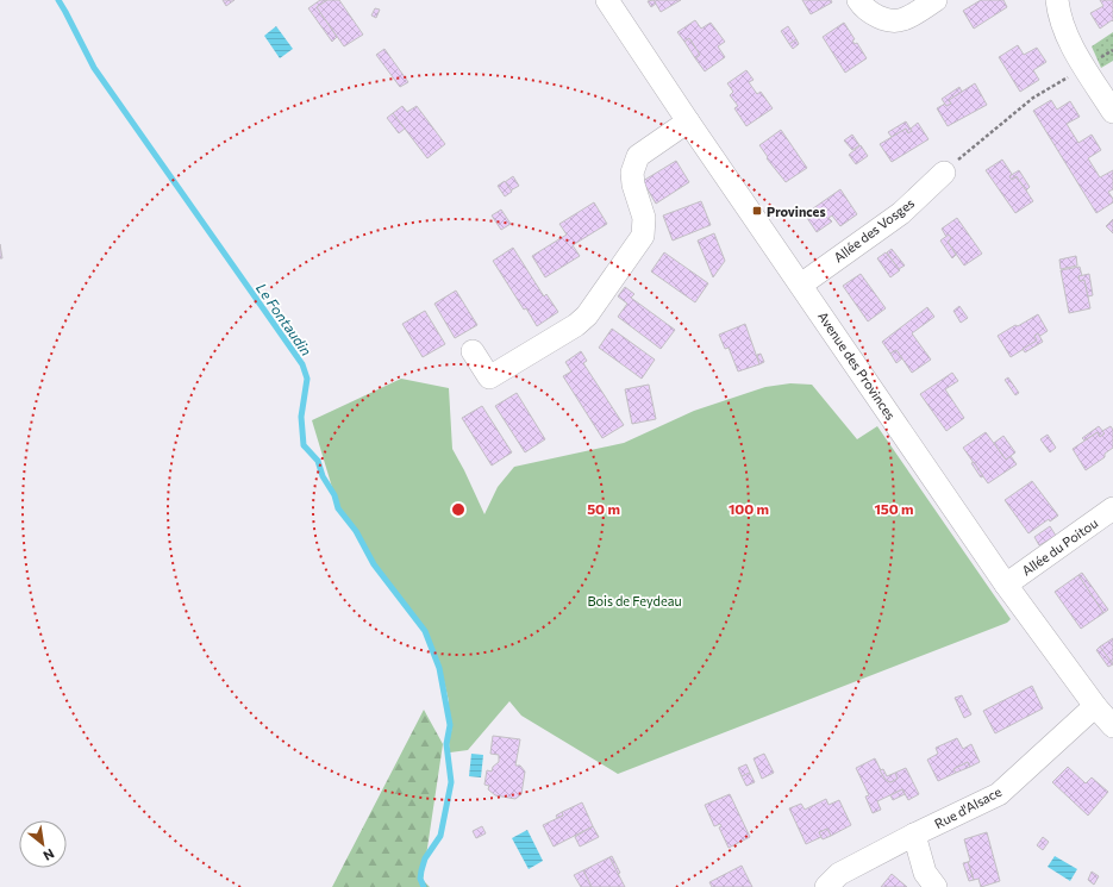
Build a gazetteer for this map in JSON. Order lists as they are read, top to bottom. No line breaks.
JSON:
{"streets":{"street":["Allée des Vosges","Avenue des Provinces","Allée du Poitou","Rue d'Alsace"]},"crossings":[["Allée des Vosges","Avenue des Provinces"],["Avenue des Provinces","Allée du Poitou"],["Avenue des Provinces","Rue d'Alsace"]],"water":["Le Fontaudin"],"parks":["Bois de Feydeau"],"places":{"transit":["Provinces"]},"north":"bottom right","rings":["50 m","100 m","150 m"]}
